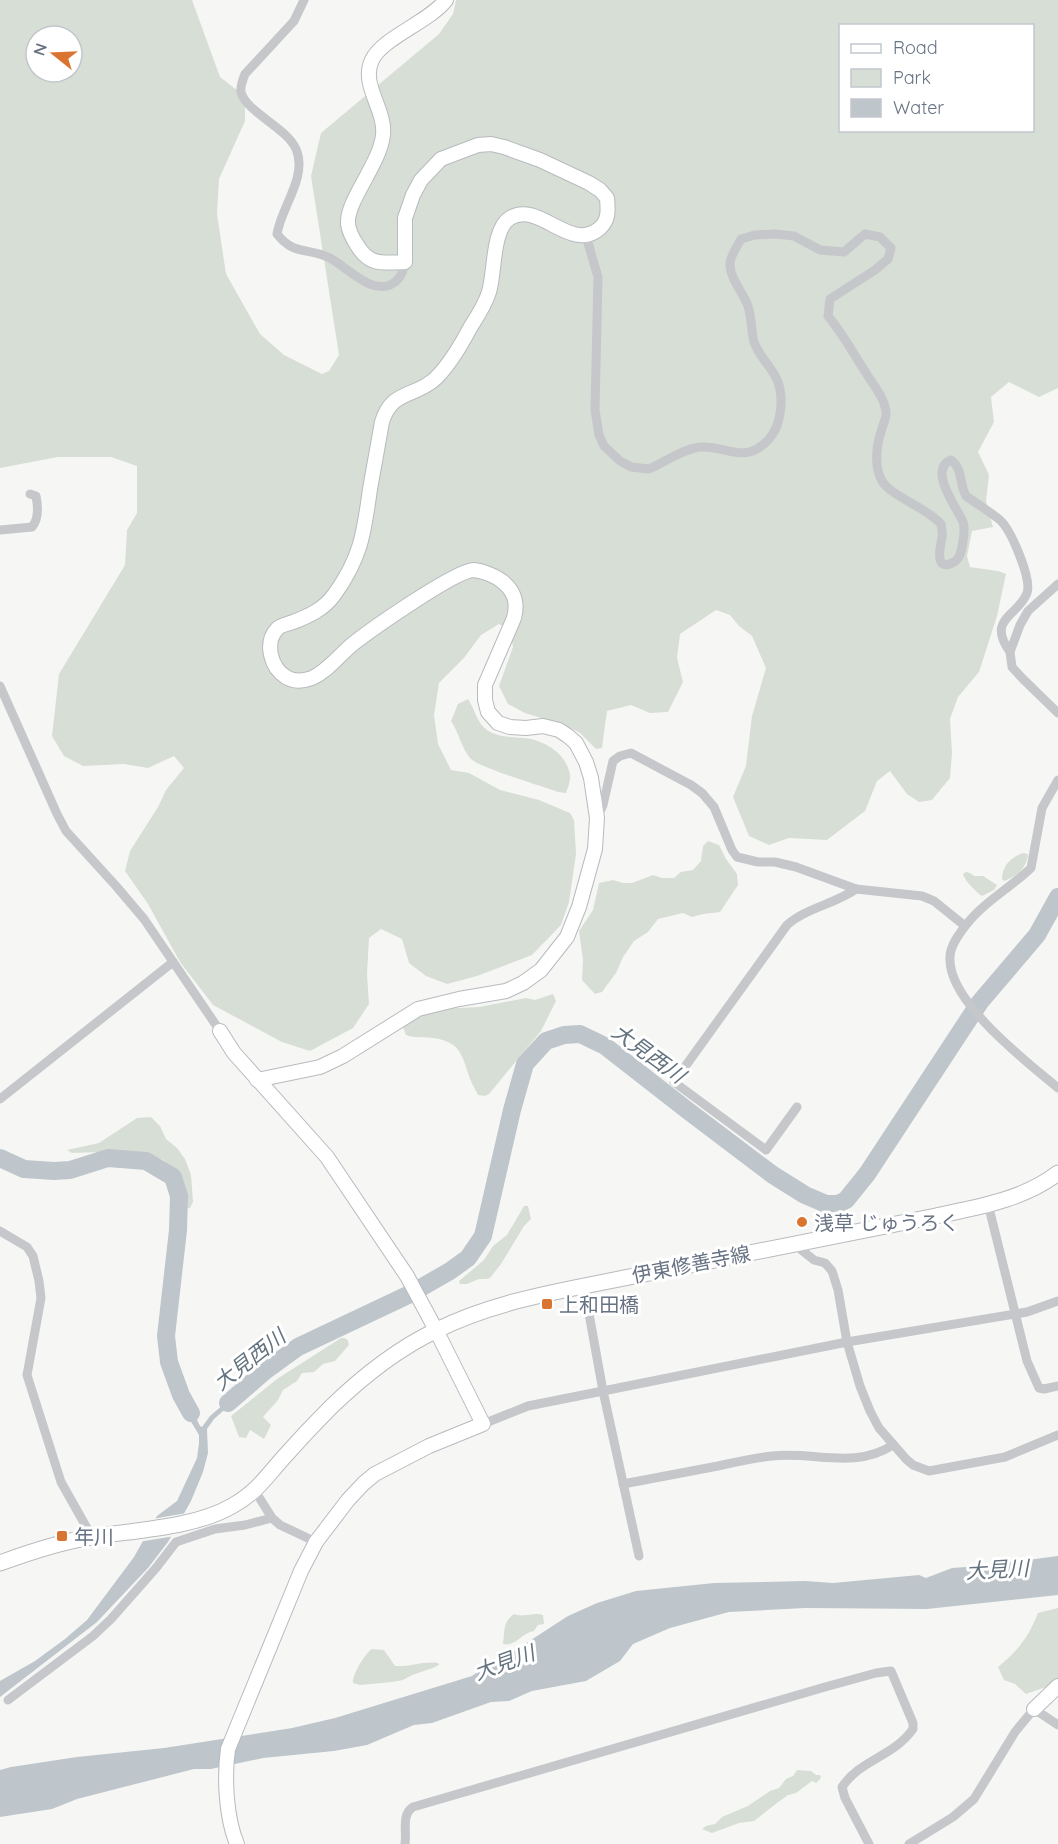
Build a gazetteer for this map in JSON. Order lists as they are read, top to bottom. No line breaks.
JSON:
{"streets":{"main road":["伊東修善寺線"]},"water":["大見西川","大見川"],"places":{"other":["浅草 じゅうろく"],"transit":["上和田橋","年川"]},"legend":["Road","Park","Water"],"north":"left"}
